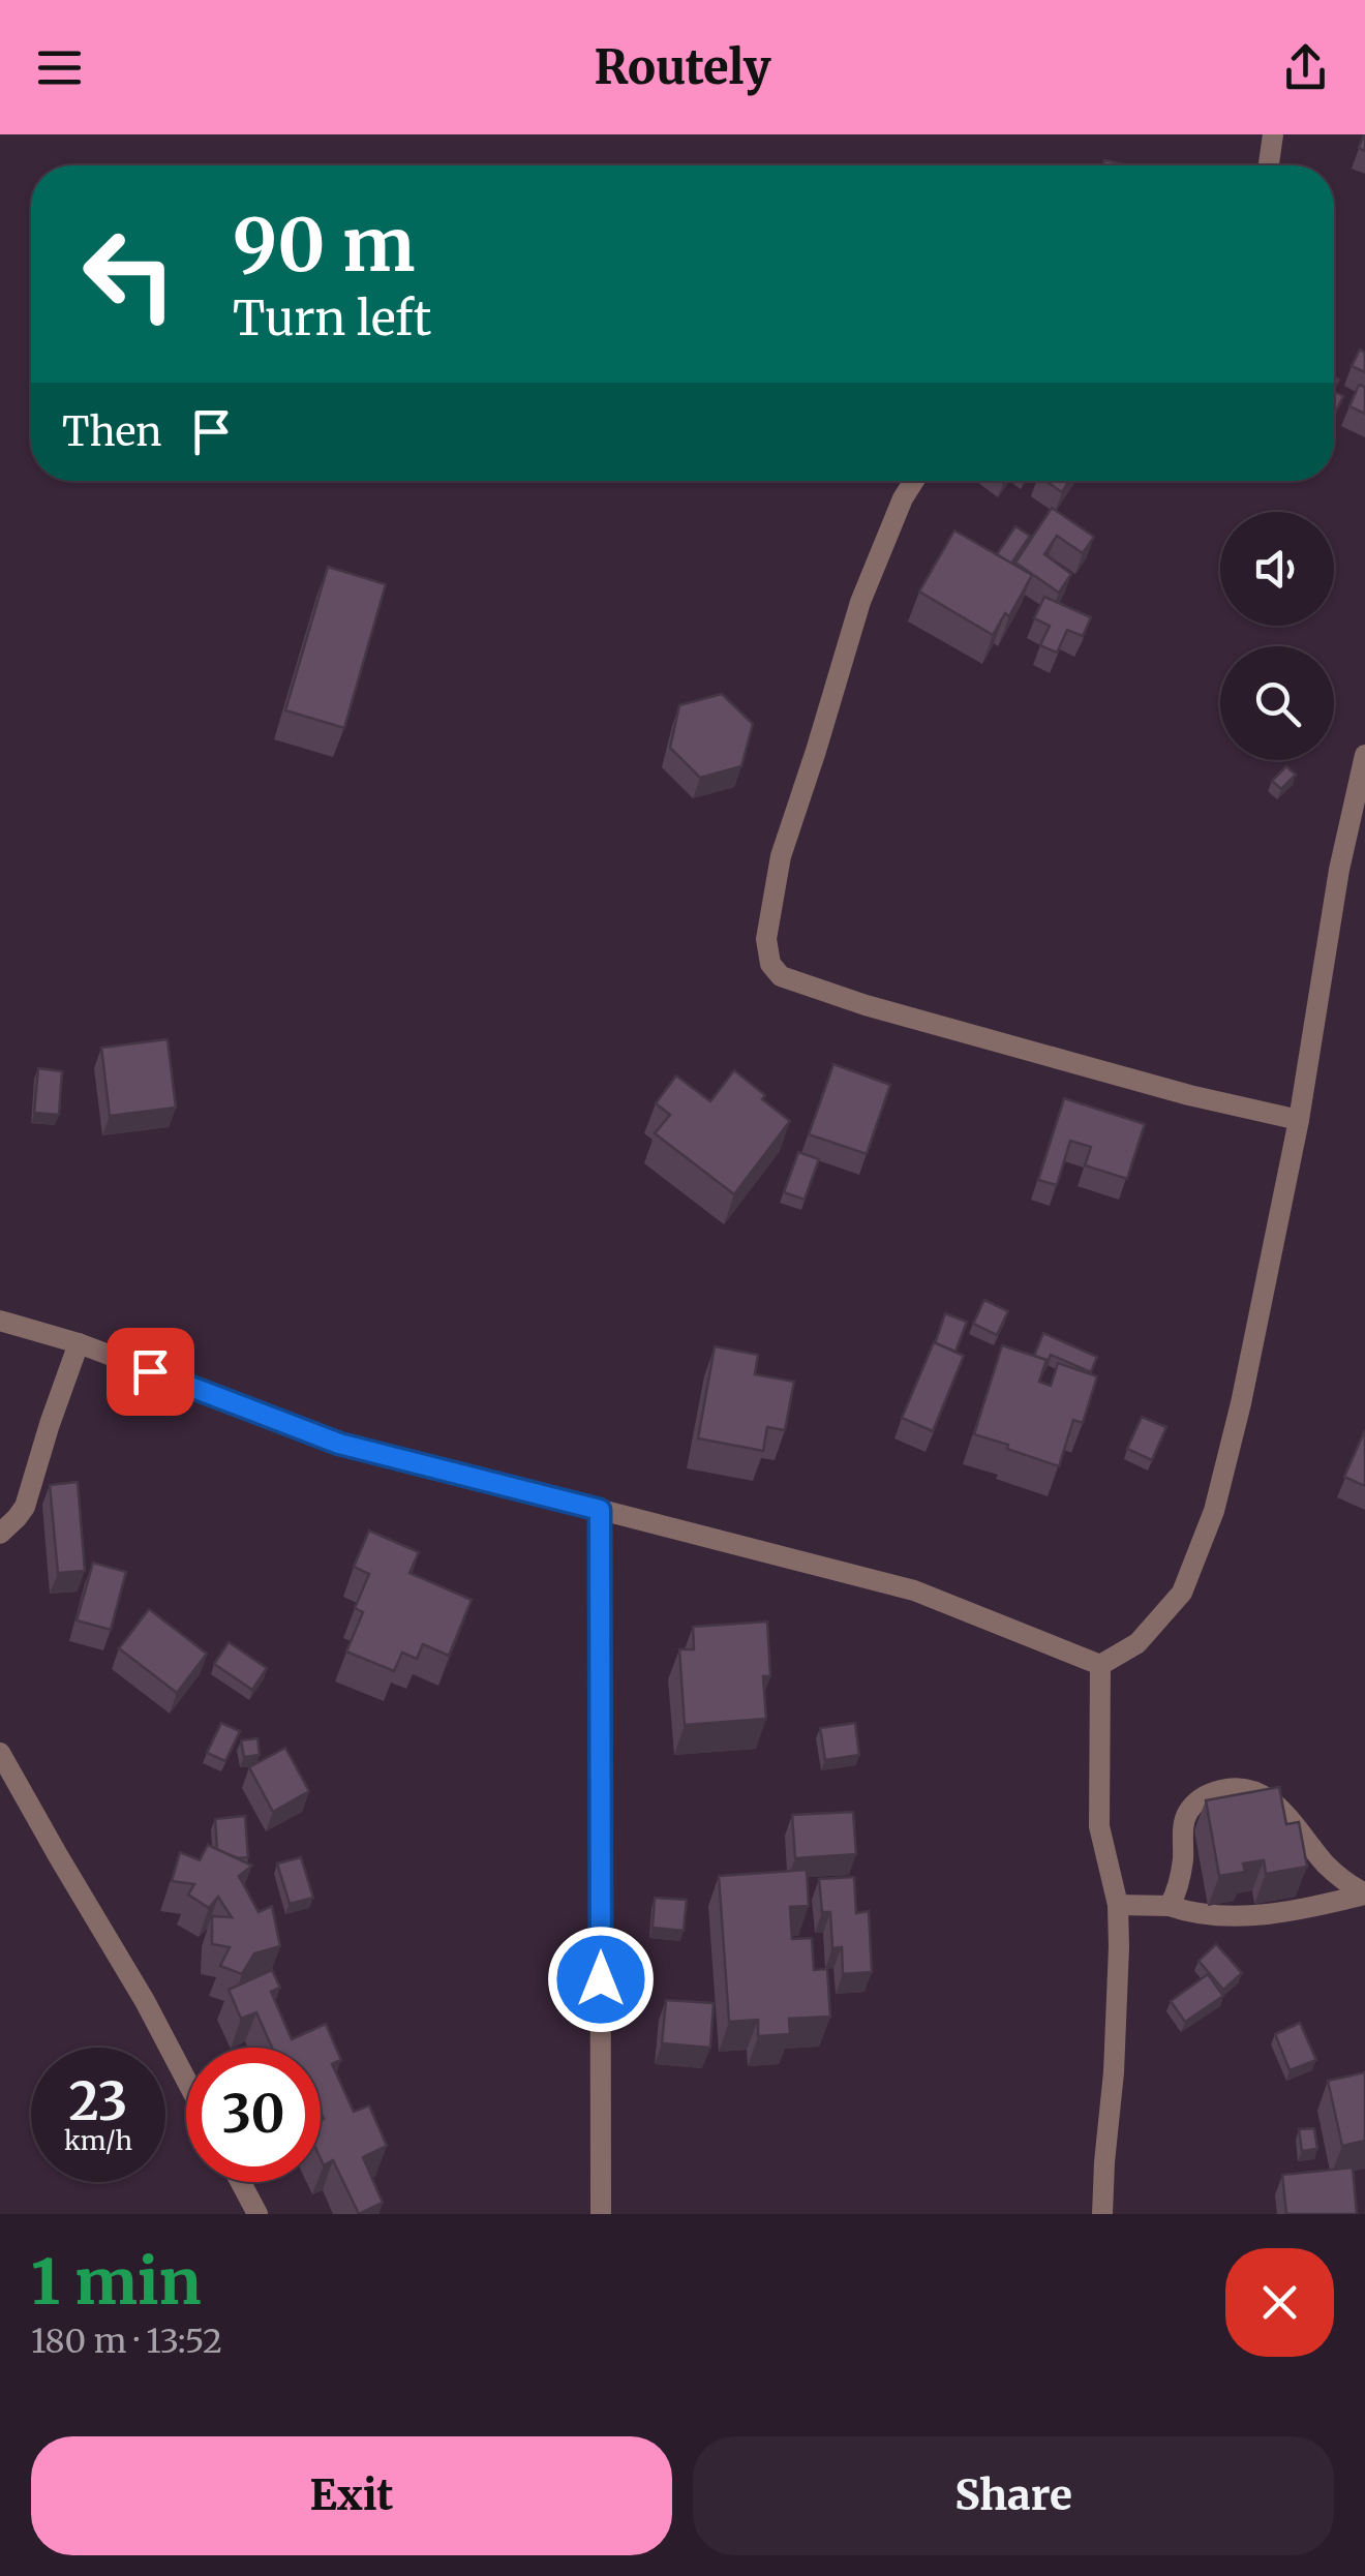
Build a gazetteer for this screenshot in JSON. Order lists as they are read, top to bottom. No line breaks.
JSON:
{"page":{"header":"Routely","turn":["90 m","Turn left"],"then":"Then","speed":"23 km/h","limit":"30","heading":["1 min","180 m · 13:52"],"buttons":["Exit","Share"]}}
